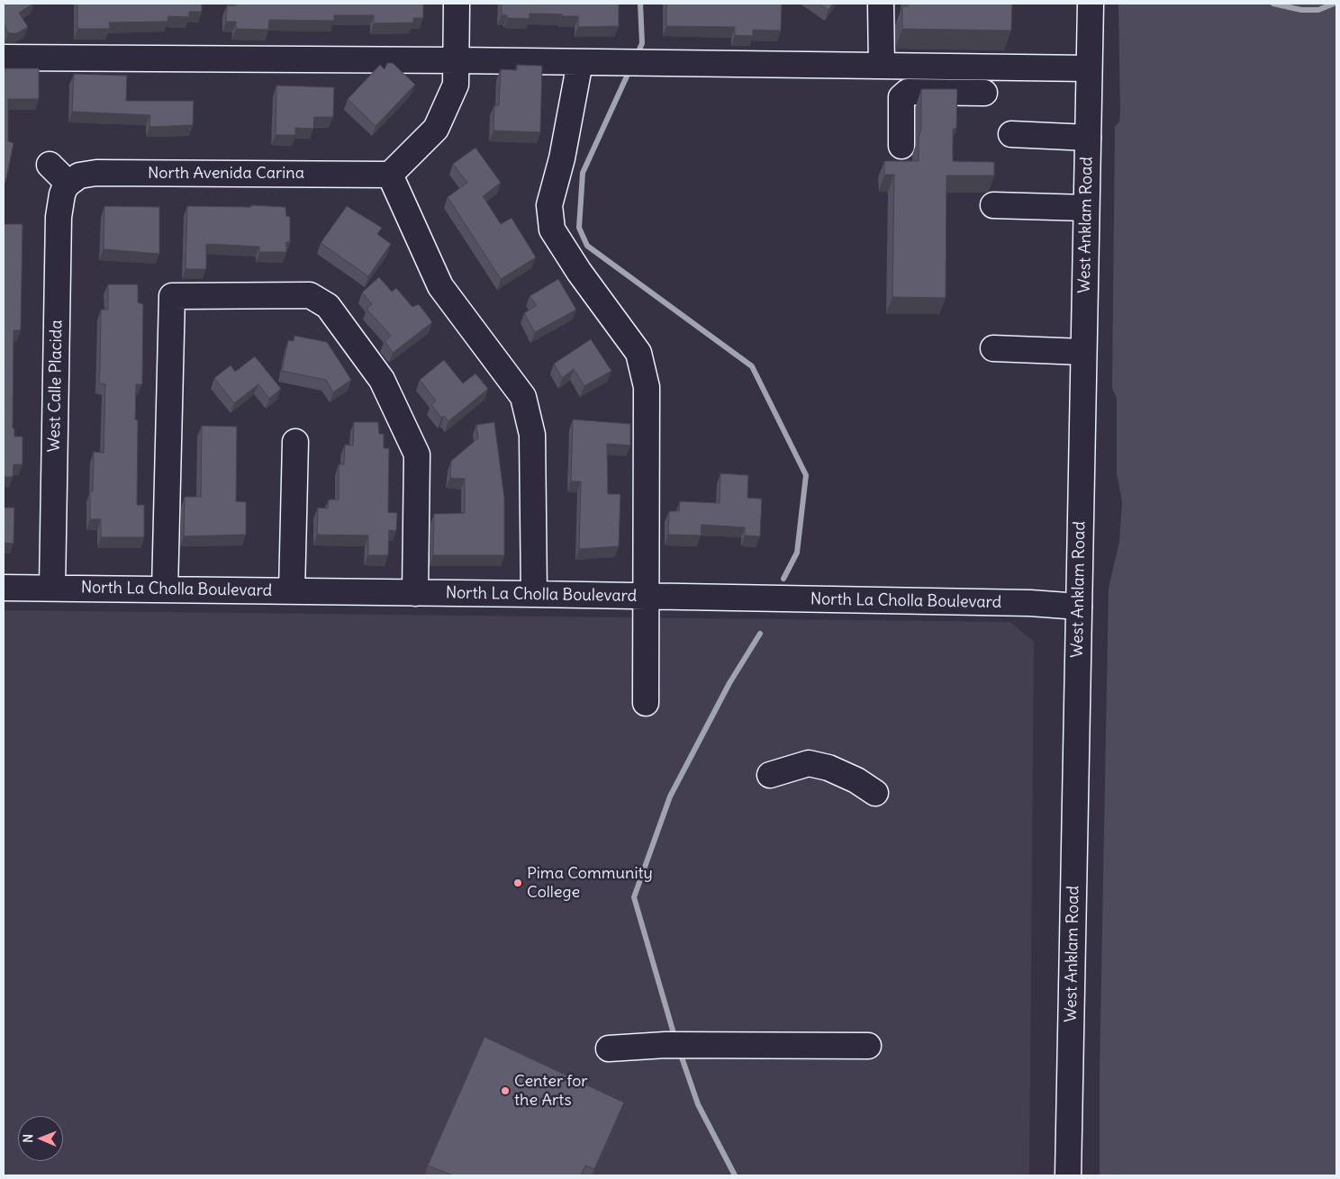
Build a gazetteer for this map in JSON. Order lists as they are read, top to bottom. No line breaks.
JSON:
{"streets":{"street":["North Avenida Carina","West Anklam Road","West Calle Placida","North La Cholla Boulevard"]},"crossings":[["North Avenida Carina","West Calle Placida"],["West Anklam Road","North La Cholla Boulevard"],["West Calle Placida","North La Cholla Boulevard"]],"places":["Pima Community College","Center for the Arts"],"north":"left"}
